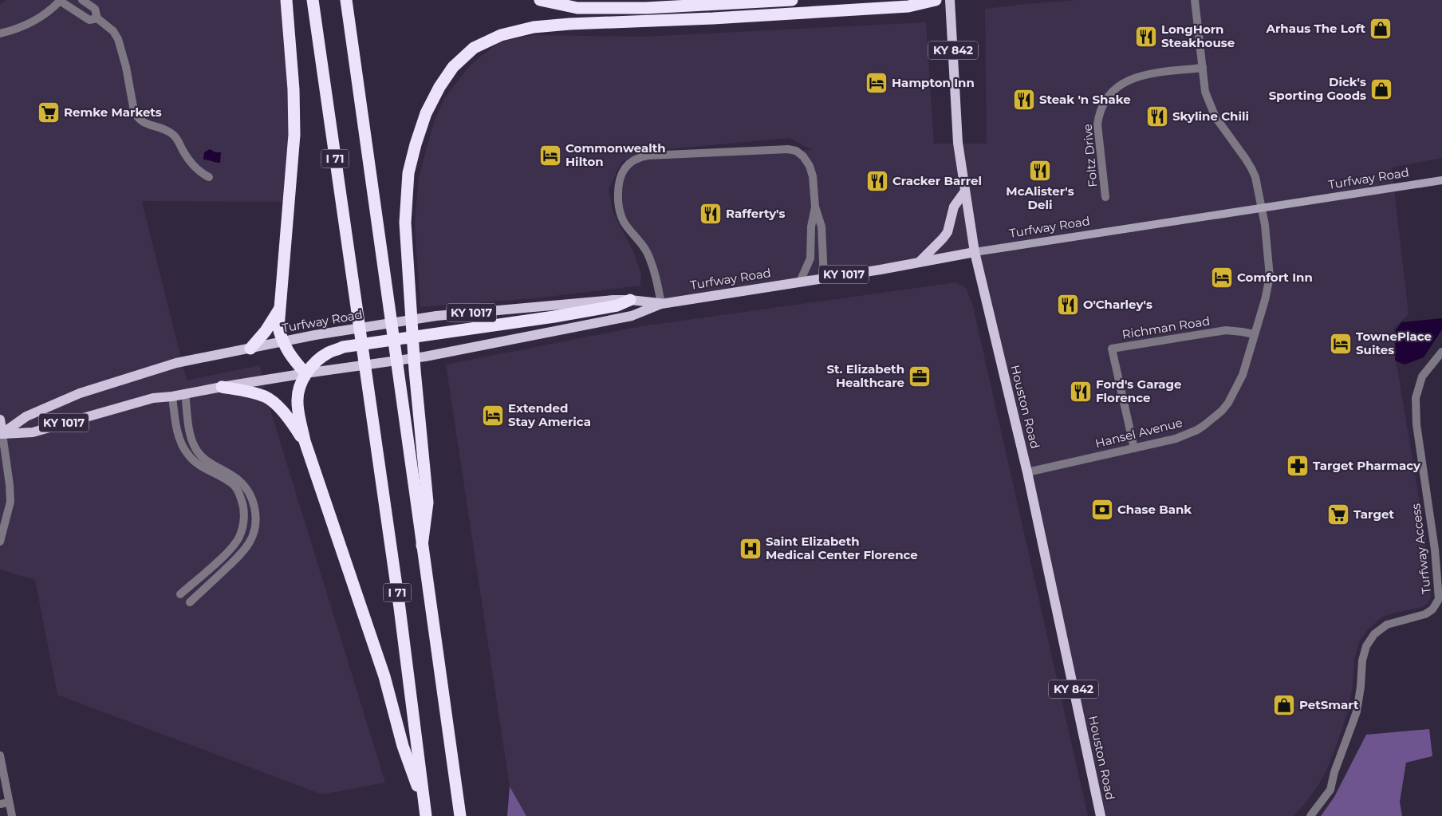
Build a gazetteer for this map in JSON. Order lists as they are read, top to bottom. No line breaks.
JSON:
{"streets":{"highway":["I 71"],"main road":["KY 842","Turfway Road","KY 1017","Houston Road"],"street":["Foltz Drive","Richman Road","Hansel Avenue","Turfway Access"]},"crossings":[["Foltz Drive","Hansel Avenue"],["Turfway Road","Houston Road"],["Turfway Road","Hansel Avenue"],["Richman Road","Hansel Avenue"],["Houston Road","Hansel Avenue"]],"places":{"shop":["Arhaus The Loft","Dick's Sporting Goods","PetSmart"],"restaurant":["LongHorn Steakhouse","Steak 'n Shake","Skyline Chili","McAlister's Deli","Cracker Barrel","Rafferty's","O'Charley's","Ford's Garage Florence"],"hotel":["Hampton Inn","Commonwealth Hilton","Comfort Inn","TownePlace Suites","Extended Stay America"],"supermarket":["Remke Markets","Target"],"office":["St. Elizabeth Healthcare"],"pharmacy":["Target Pharmacy"],"bank":["Chase Bank"],"hospital":["Saint Elizabeth Medical Center Florence"]}}
